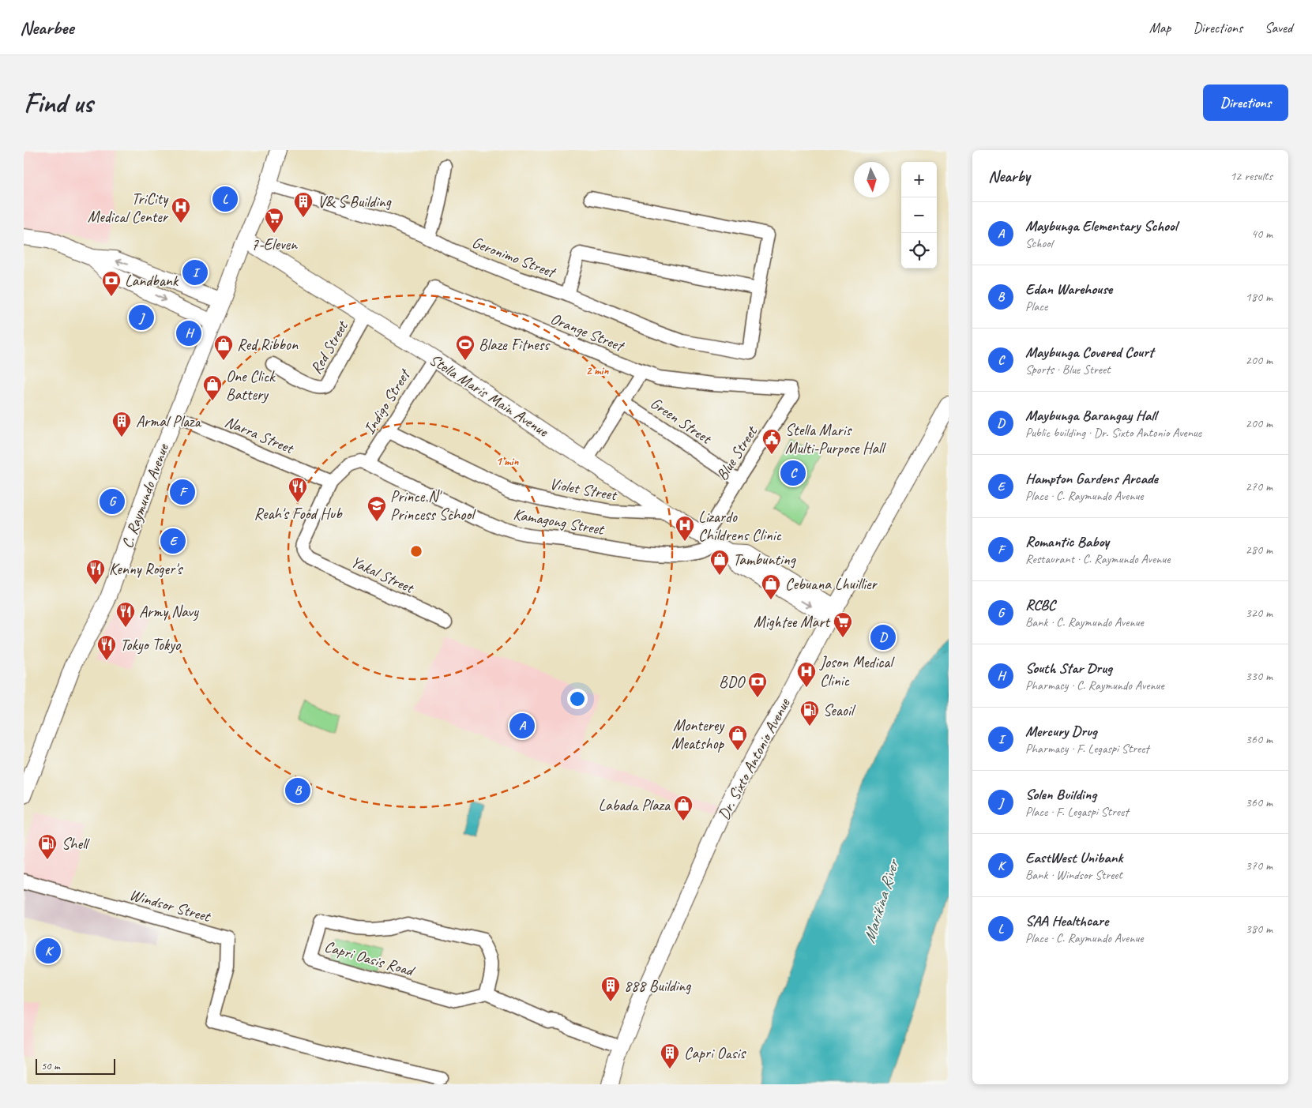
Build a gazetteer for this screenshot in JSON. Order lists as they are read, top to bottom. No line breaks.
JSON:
{"streets":{"main road":["Stella Maris Main Avenue","C. Raymundo Avenue","Dr. Sixto Antonio Avenue"],"street":["Geronimo Street","Orange Street","Red Street","Indigo Street","Green Street","Narra Street","Blue Street","Violet Street","Kamagong Street","Yakal Street","Windsor Street","Capri Oasis Road"]},"crossings":[["Geronimo Street","C. Raymundo Avenue"],["Orange Street","Stella Maris Main Avenue"],["Orange Street","Blue Street"],["Red Street","Stella Maris Main Avenue"],["Stella Maris Main Avenue","Indigo Street"],["Stella Maris Main Avenue","Blue Street"],["Stella Maris Main Avenue","Violet Street"],["Stella Maris Main Avenue","C. Raymundo Avenue"],["Stella Maris Main Avenue","Kamagong Street"],["Stella Maris Main Avenue","Dr. Sixto Antonio Avenue"],["Indigo Street","Violet Street"],["Indigo Street","Kamagong Street"],["Green Street","Blue Street"],["Narra Street","C. Raymundo Avenue"],["Narra Street","Yakal Street"],["Blue Street","Kamagong Street"]],"water":["Marikina River"],"places":{"building":["V& S Building","Armal Plaza","888 Building","Capri Oasis"],"hospital":["TriCity Medical Center","Lizardo Childrens Clinic","Joson Medical Clinic"],"supermarket":["7-Eleven","Mightee Mart"],"bank":["Landbank","BDO"],"shop":["Red Ribbon","One Click Battery","Tambunting","Cebuana Lhuillier","Monterey Meatshop","Labada Plaza"],"sports":["Blaze Fitness"],"public building":["Stella Maris Multi-Purpose Hall"],"restaurant":["Reah's Food Hub","Kenny Roger's","Army Navy","Tokyo Tokyo"],"school or university":["Prince N' Princess School"],"fuel station":["Seaoil","Shell"]},"scale_bar":"50 m","north":"bottom","page":{"header":"Nearbee","nav":["Map","Directions","Saved"],"buttons":"Directions","title":"Find us","heading":["Nearby","12 results"],"map_buttons":["+","−"],"pins":["L","I","J","H","C","F","G","E","D","A","B","K"],"list":[{"mark":"A","name":"Maybunga Elementary School","note":"School","value":"40 m"},{"mark":"B","name":"Edan Warehouse","note":"Place","value":"180 m"},{"mark":"C","name":"Maybunga Covered Court","note":"Sports · Blue Street","value":"200 m"},{"mark":"D","name":"Maybunga Barangay Hall","note":"Public building · Dr. Sixto Antonio Avenue","value":"200 m"},{"mark":"E","name":"Hampton Gardens Arcade","note":"Place · C. Raymundo Avenue","value":"270 m"},{"mark":"F","name":"Romantic Baboy","note":"Restaurant · C. Raymundo Avenue","value":"280 m"},{"mark":"G","name":"RCBC","note":"Bank · C. Raymundo Avenue","value":"320 m"},{"mark":"H","name":"South Star Drug","note":"Pharmacy · C. Raymundo Avenue","value":"330 m"},{"mark":"I","name":"Mercury Drug","note":"Pharmacy · F. Legaspi Street","value":"360 m"},{"mark":"J","name":"Solen Building","note":"Place · F. Legaspi Street","value":"360 m"},{"mark":"K","name":"EastWest Unibank","note":"Bank · Windsor Street","value":"370 m"},{"mark":"L","name":"SAA Healthcare","note":"Place · C. Raymundo Avenue","value":"380 m"}],"scale":"50 m"},"rings":["2 min","1 min"]}
